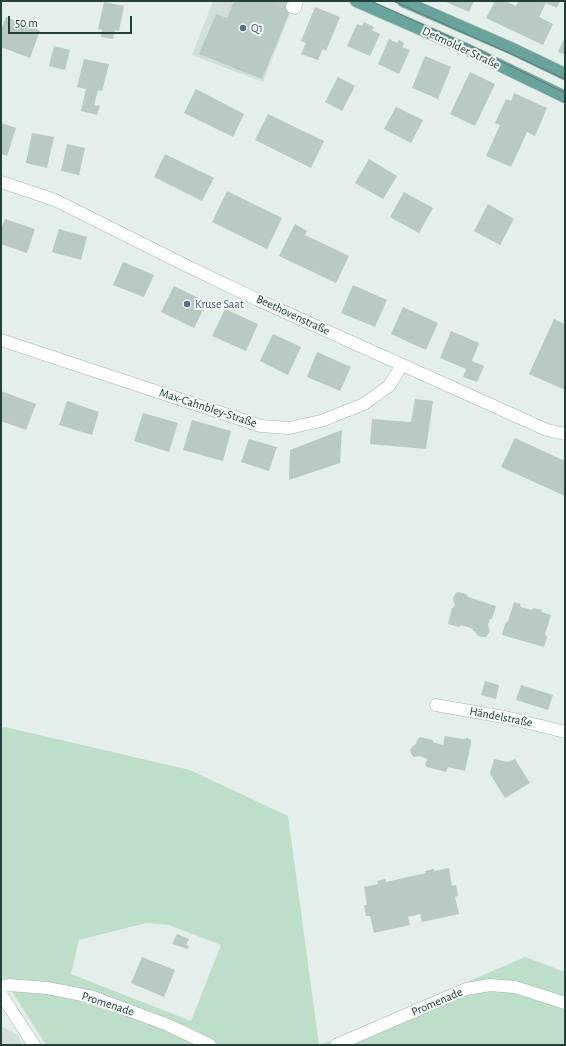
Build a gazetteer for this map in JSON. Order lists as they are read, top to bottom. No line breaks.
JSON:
{"streets":{"main road":["Detmolder Straße"],"street":["Beethovenstraße","Max-Cahnbley-Straße","Händelstraße","Promenade"]},"crossings":[["Beethovenstraße","Max-Cahnbley-Straße"]],"places":["Q1","Kruse Saat"],"scale_bar":"50 m"}
